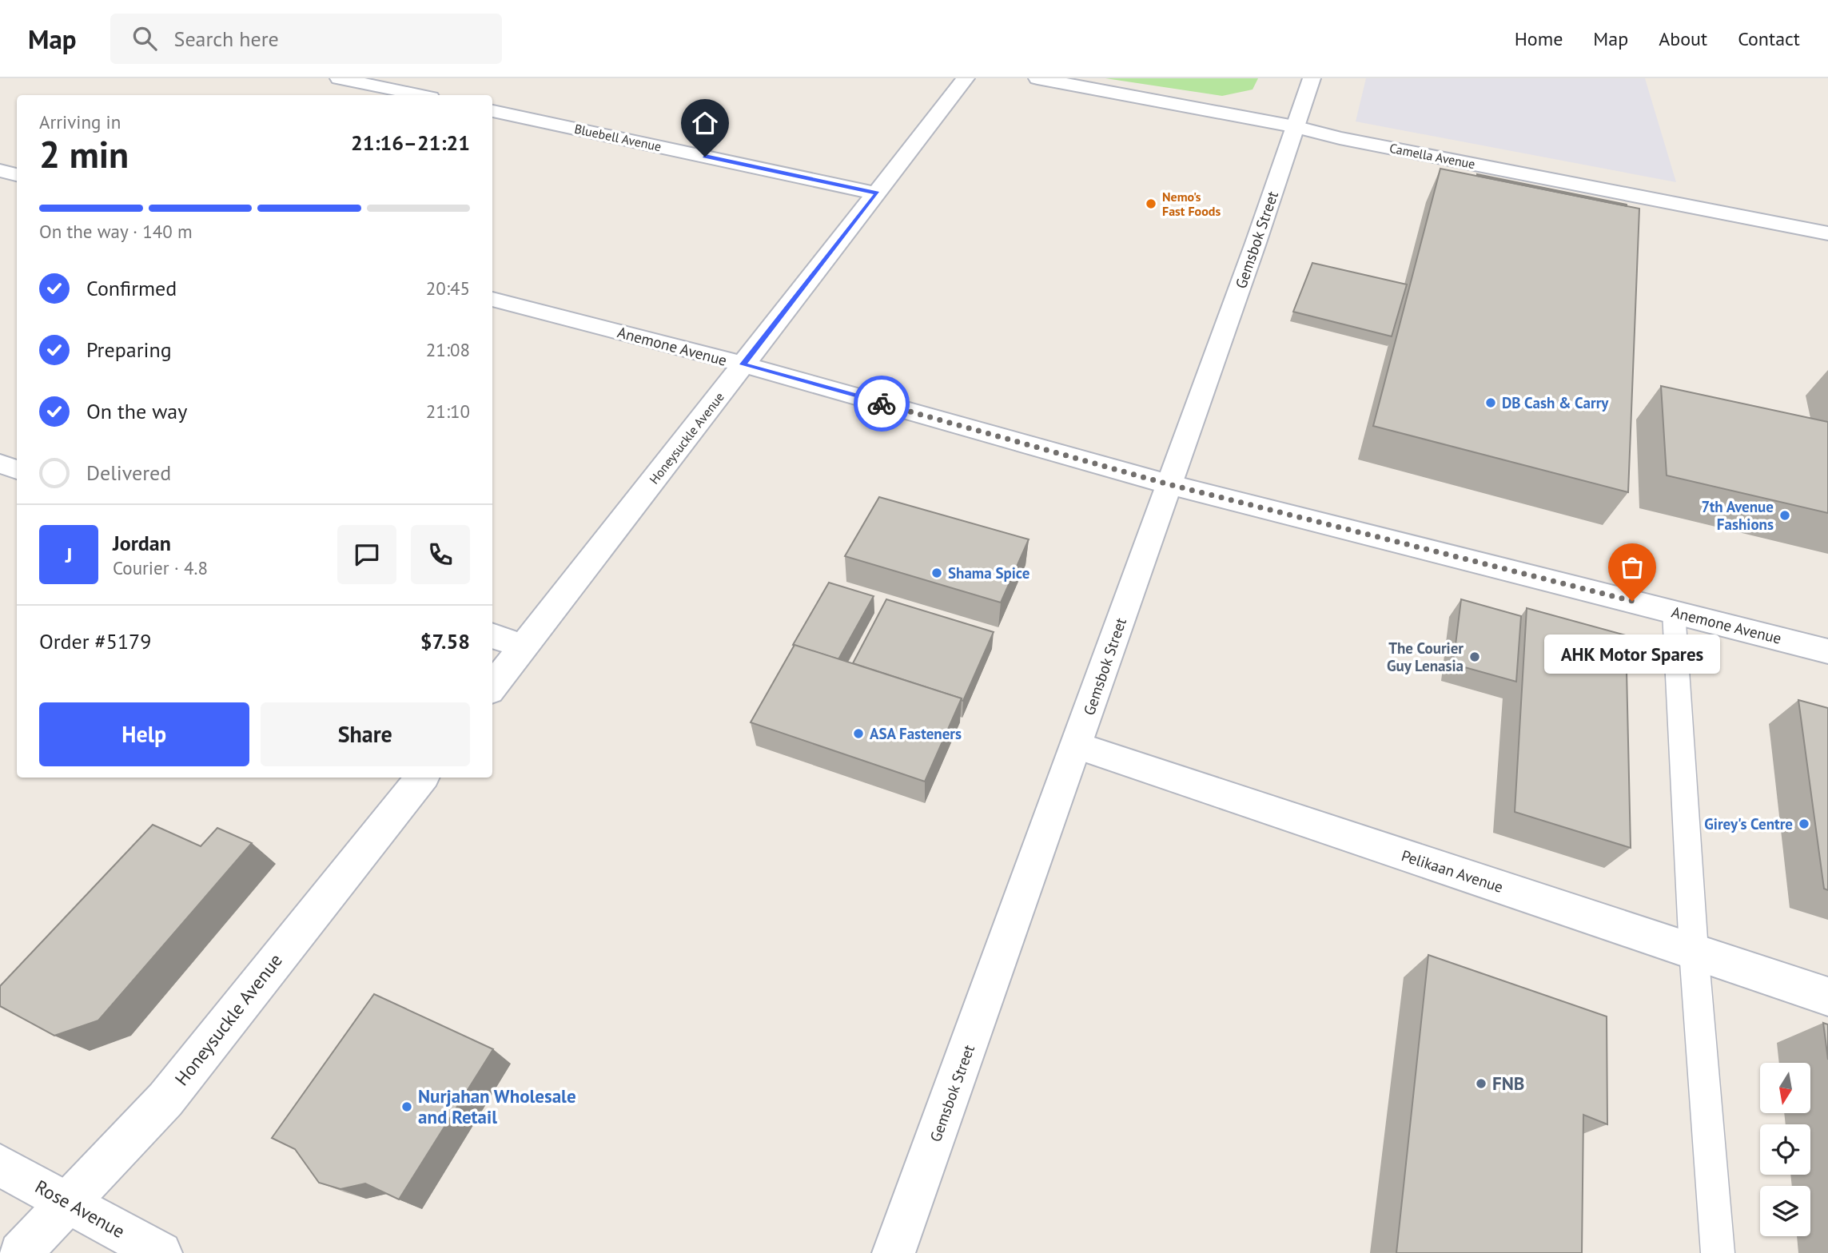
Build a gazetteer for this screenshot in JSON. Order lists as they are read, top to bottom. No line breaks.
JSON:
{"streets":{"street":["Bluebell Avenue","Camella Avenue","Gemsbok Street","Anemone Avenue","Honeysuckle Avenue","Pelikaan Avenue","Rose Avenue"]},"crossings":[["Bluebell Avenue","Honeysuckle Avenue"],["Camella Avenue","Gemsbok Street"],["Gemsbok Street","Anemone Avenue"],["Gemsbok Street","Pelikaan Avenue"],["Anemone Avenue","Honeysuckle Avenue"],["Honeysuckle Avenue","Rose Avenue"]],"places":["Nemo's Fast Foods","DB Cash & Carry","7th Avenue Fashions","Shama Spice","AHK Motor Spares","The Courier Guy Lenasia","ASA Fasteners","Girey's Centre","FNB","Nurjahan Wholesale and Retail"],"north":"bottom","page":{"header":"Map","search":"Search here","nav":["Home","Map","About","Contact"],"heading":["2 min","Arriving in","21:16–21:21"],"panel":["Jordan","Courier · 4.8","Order #5179","$7.58"],"bar":"On the way · 140 m","list":[["Confirmed","20:45"],["Preparing","21:08"],["On the way","21:10"],"Delivered"],"round":"J","bubble":"AHK Motor Spares","buttons":["Help","Share"]}}
